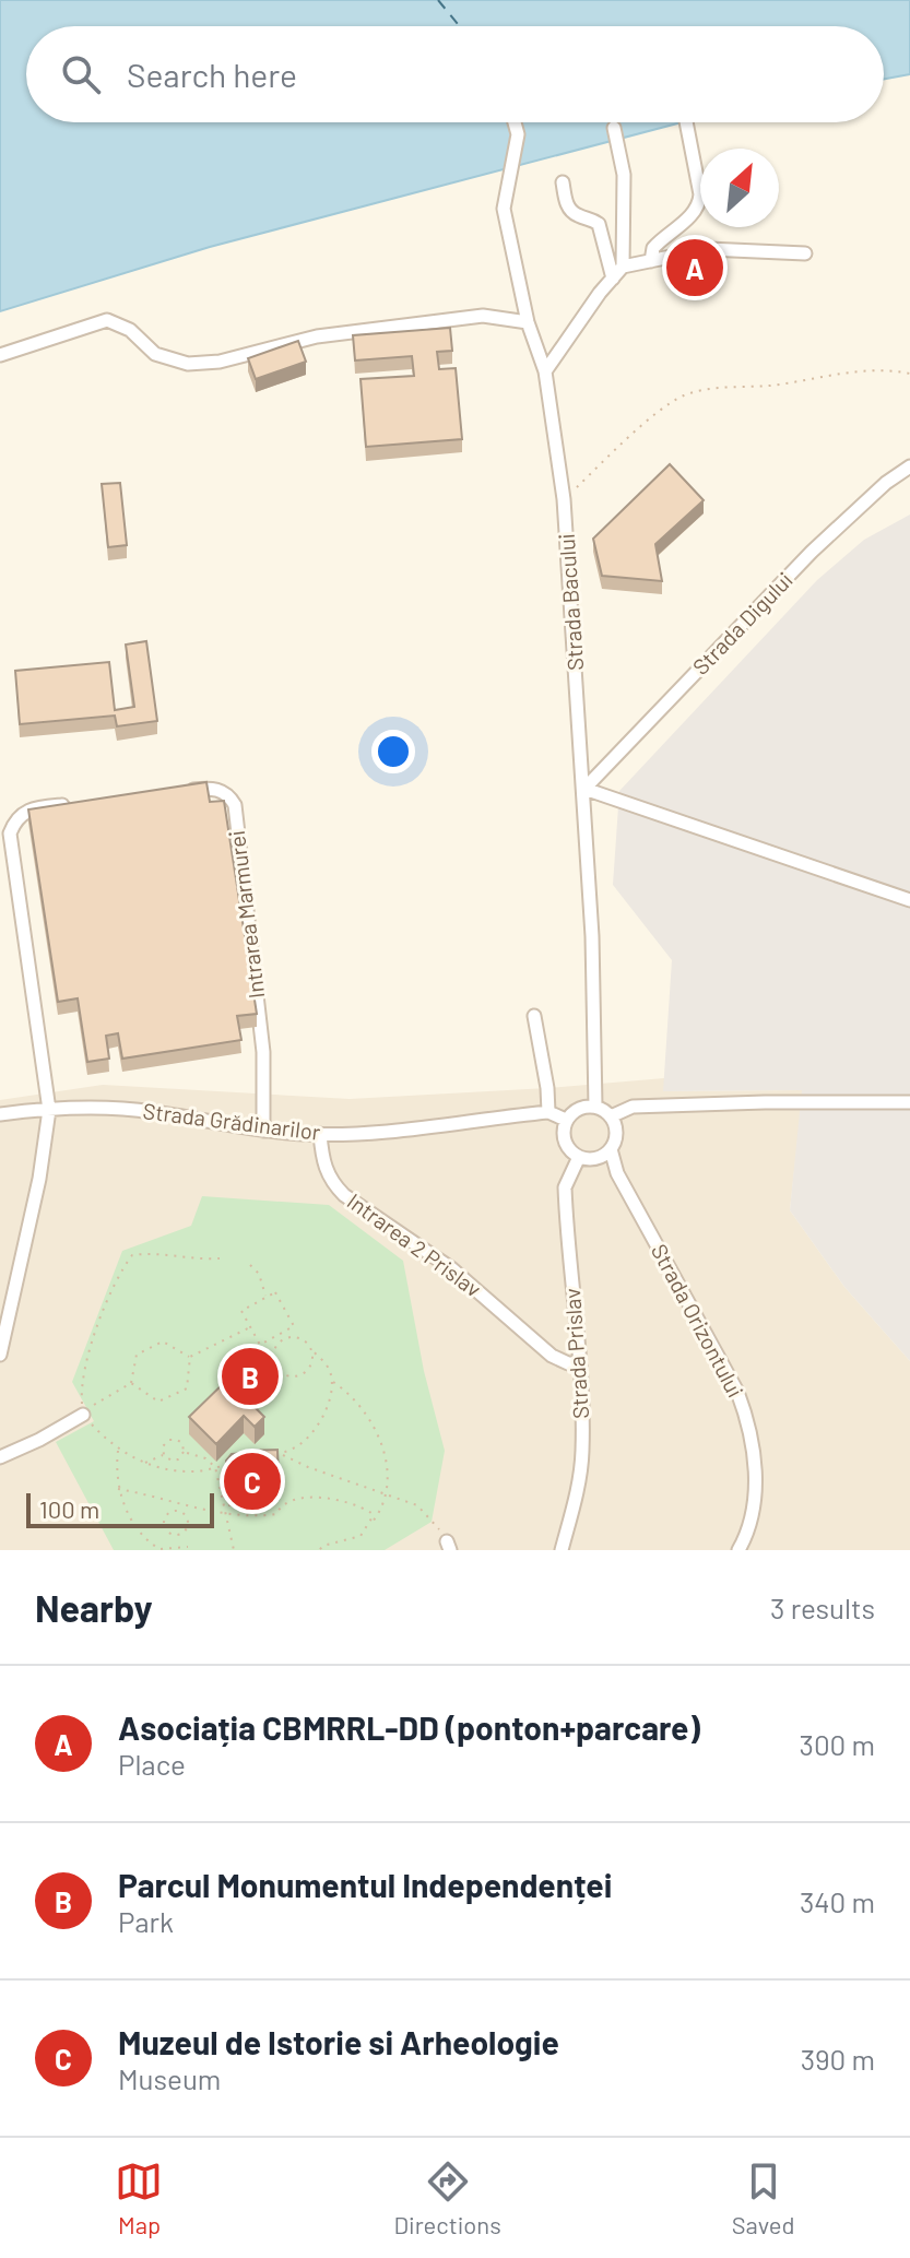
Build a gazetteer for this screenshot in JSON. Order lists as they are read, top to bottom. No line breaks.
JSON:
{"streets":{"street":["Strada Bacului","Strada Digului","Intrarea Marmurei","Strada Grădinarilor","Intrarea 2 Prislav","Strada Orizontului","Strada Prislav"]},"crossings":[["Strada Bacului","Strada Digului"],["Strada Bacului","Strada Orizontului"],["Strada Bacului","Strada Prislav"],["Intrarea Marmurei","Strada Grădinarilor"],["Strada Grădinarilor","Intrarea 2 Prislav"],["Intrarea 2 Prislav","Strada Prislav"],["Strada Orizontului","Strada Prislav"]],"scale_bar":"100 m","north":"top right","page":{"search":"Search here","pins":["A","B","C"],"scale":"100 m","heading":["Nearby","3 results"],"list":[{"mark":"A","name":"Asociația CBMRRL-DD (ponton+parcare)","note":"Place","value":"300 m"},{"mark":"B","name":"Parcul Monumentul Independenței","note":"Park","value":"340 m"},{"mark":"C","name":"Muzeul de Istorie si Arheologie","note":"Museum","value":"390 m"}],"nav":["Map","Directions","Saved"]}}
